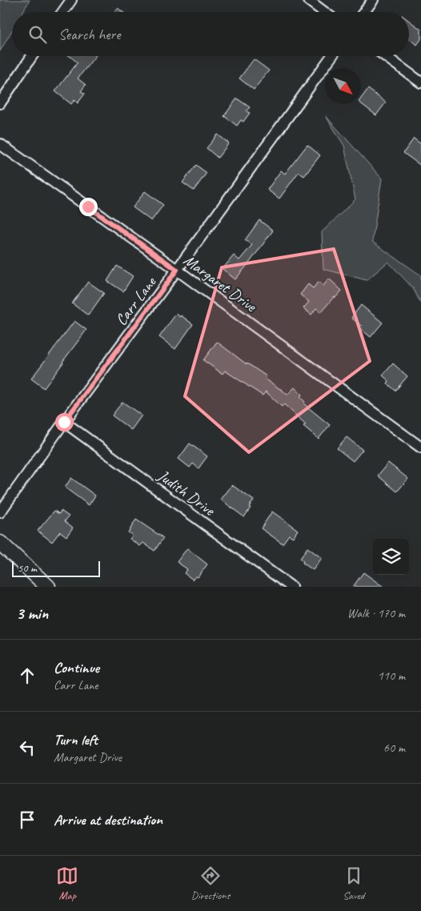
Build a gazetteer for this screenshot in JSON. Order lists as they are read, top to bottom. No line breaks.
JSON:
{"streets":{"street":["Margaret Drive","Carr Lane","Judith Drive"]},"crossings":[["Margaret Drive","Carr Lane"],["Carr Lane","Judith Drive"]],"scale_bar":"50 m","north":"bottom right","page":{"search":"Search here","scale":"50 m","heading":["3 min","Walk · 170 m"],"list":[["Continue","Carr Lane","110 m"],["Turn left","Margaret Drive","60 m"],"Arrive at destination"],"nav":["Map","Directions","Saved"]}}
